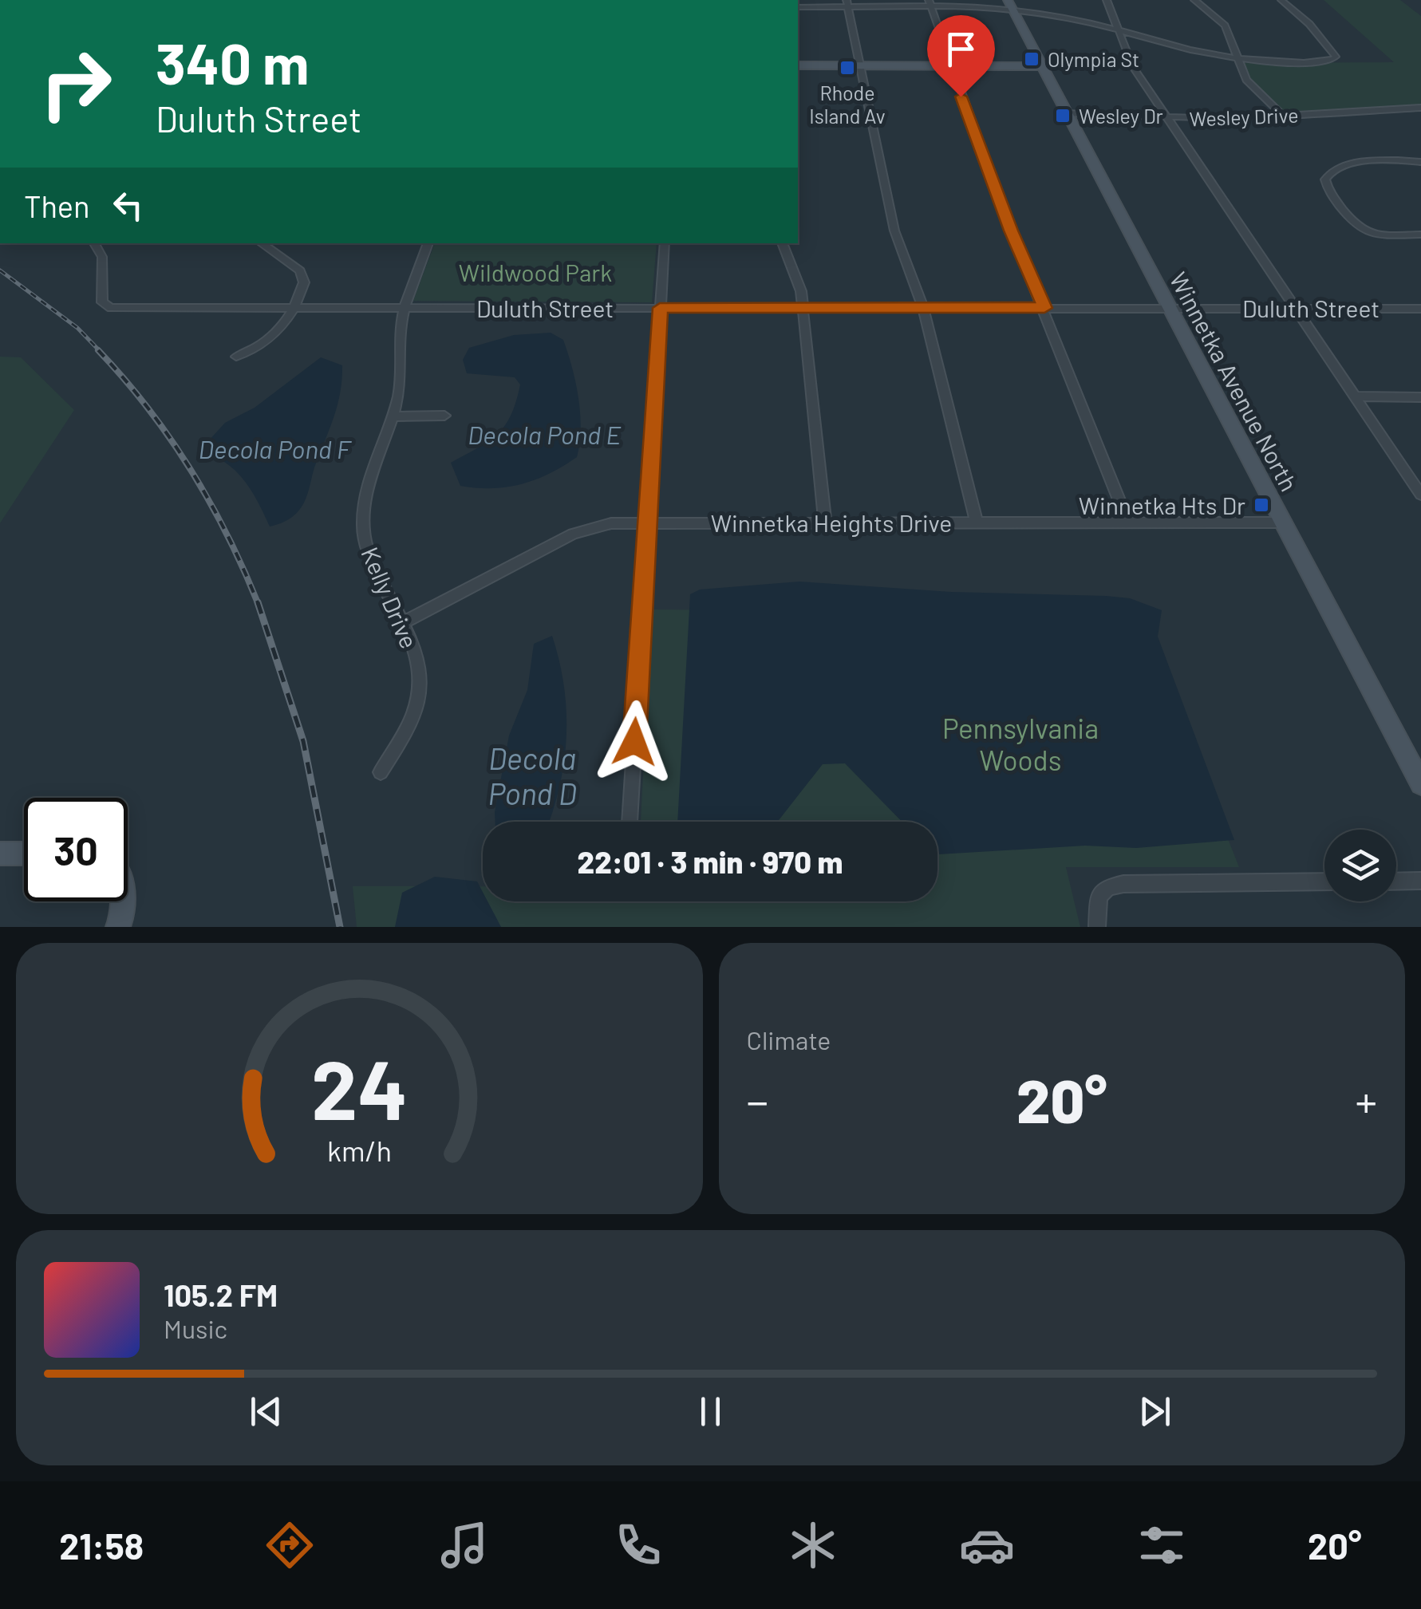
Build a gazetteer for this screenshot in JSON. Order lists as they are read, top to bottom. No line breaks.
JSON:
{"streets":{"main road":["Winnetka Avenue North"],"street":["Wesley Drive","Duluth Street","Winnetka Heights Drive","Kelly Drive"]},"crossings":[["Wesley Drive","Winnetka Avenue North"],["Duluth Street","Winnetka Avenue North"],["Duluth Street","Kelly Drive"],["Winnetka Avenue North","Winnetka Heights Drive"],["Winnetka Heights Drive","Kelly Drive"]],"water":["Decola Pond E","Decola Pond F","Decola Pond D"],"parks":["Wildwood Park","Pennsylvania Woods"],"places":{"transit":["Olympia St","Rhode Island Av","Wesley Dr","Winnetka Hts Dr"]},"page":{"turn":["340 m","Duluth Street"],"then":"Then","limit":"30","trip":"22:01 · 3 min · 970 m","tile":"Climate","heat":["−","20°","+"],"song":["105.2 FM","Music"],"tabs":["21:58","20°"],"gauge":["24","km/h"]}}
